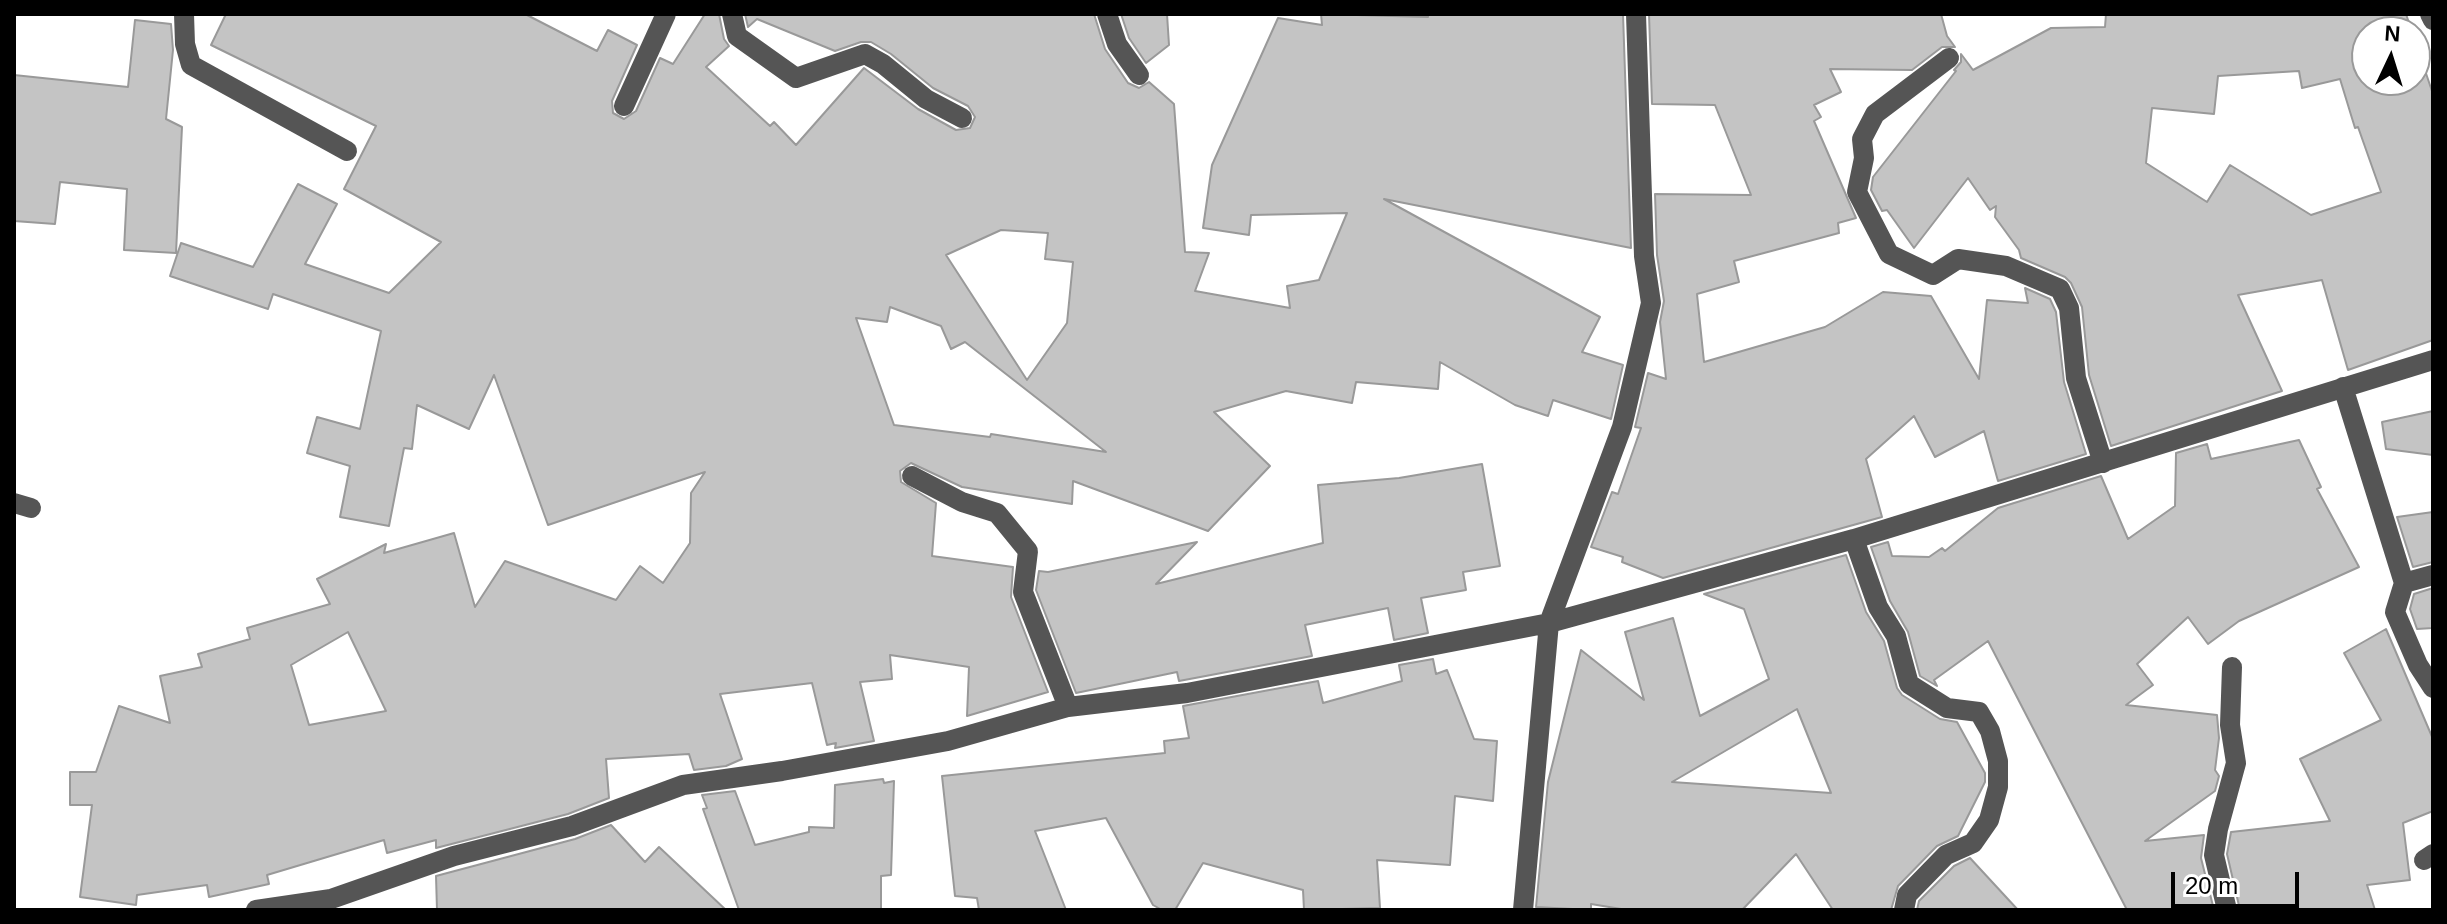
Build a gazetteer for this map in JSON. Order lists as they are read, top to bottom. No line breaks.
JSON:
{"scale_bar":"20 m","north":"top"}
